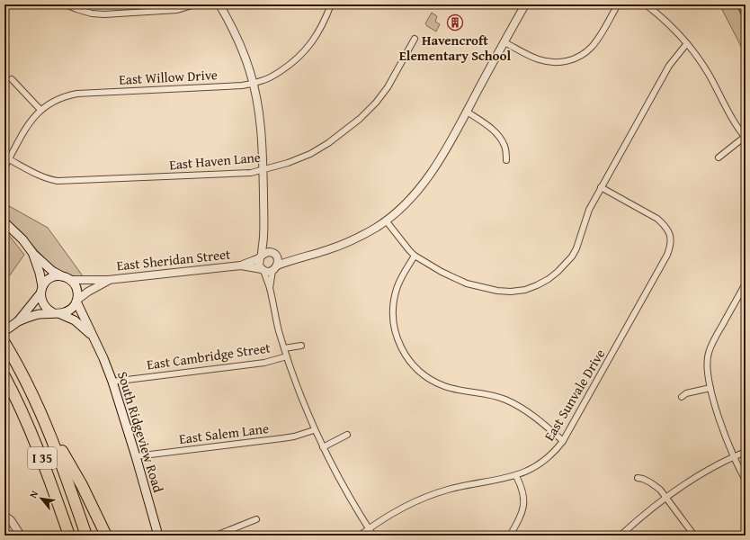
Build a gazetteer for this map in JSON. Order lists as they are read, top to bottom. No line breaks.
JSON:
{"streets":{"highway":["I 35"],"main road":["South Ridgeview Road"],"street":["East Willow Drive","East Haven Lane","East Sheridan Street","East Cambridge Street","East Sunvale Drive","East Salem Lane"]},"crossings":[["East Willow Drive","East Haven Lane"],["East Sheridan Street","South Ridgeview Road"],["East Cambridge Street","South Ridgeview Road"],["South Ridgeview Road","East Salem Lane"]],"places":{"building":["Havencroft Elementary School"]},"north":"top left"}
